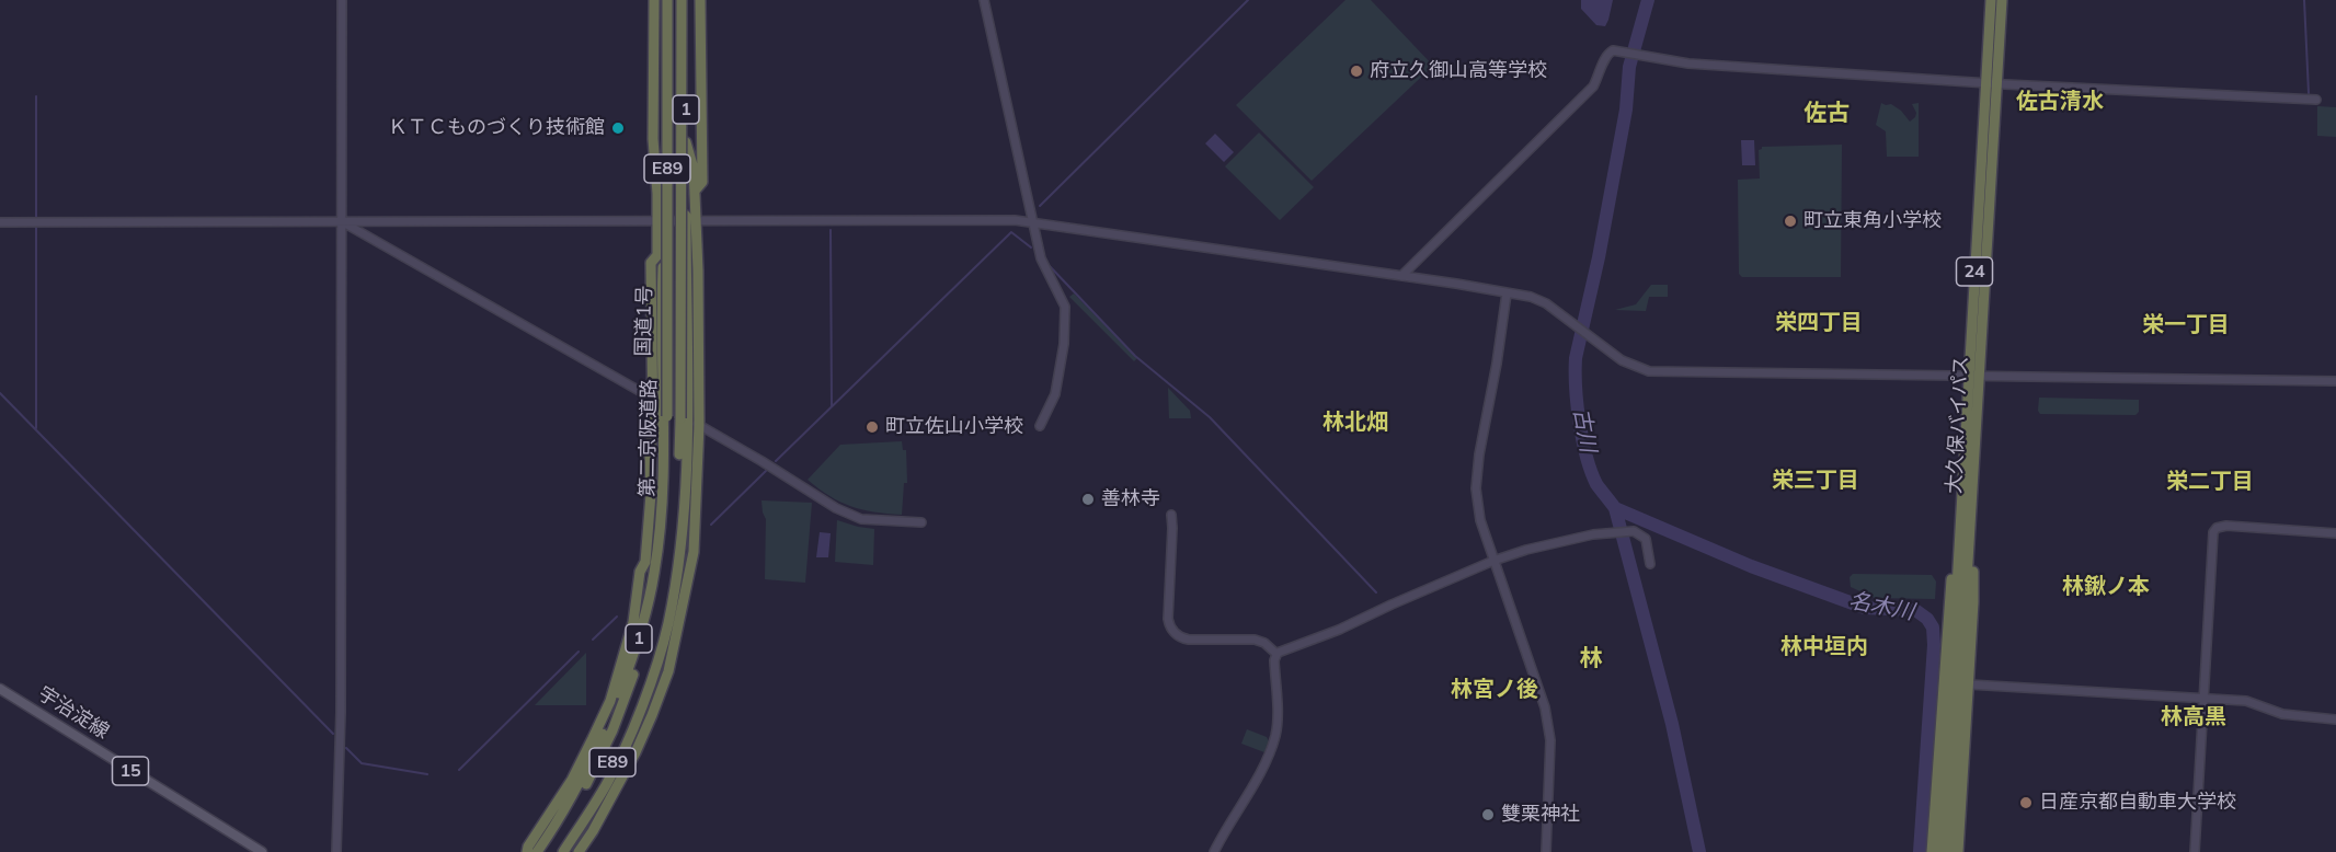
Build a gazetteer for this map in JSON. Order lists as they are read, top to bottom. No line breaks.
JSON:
{"streets":{"highway":["1","E89","24","国道1号","大久保バイパス","第二京阪道路"],"main road":["宇治淀線","15"]},"crossings":[["1","第二京阪道路"],["国道1号","第二京阪道路"]],"districts":["佐古清水","佐古","栄四丁目","栄一丁目","林北畑","栄三丁目","栄二丁目","林鍬ノ本","林中垣内","林","林宮ノ後","林高黒"],"water":["古川","名木川"],"places":["府立久御山高等学校","ＫＴＣものづくり技術館","町立東角小学校","町立佐山小学校","善林寺","日産京都自動車大学校","雙栗神社"]}
